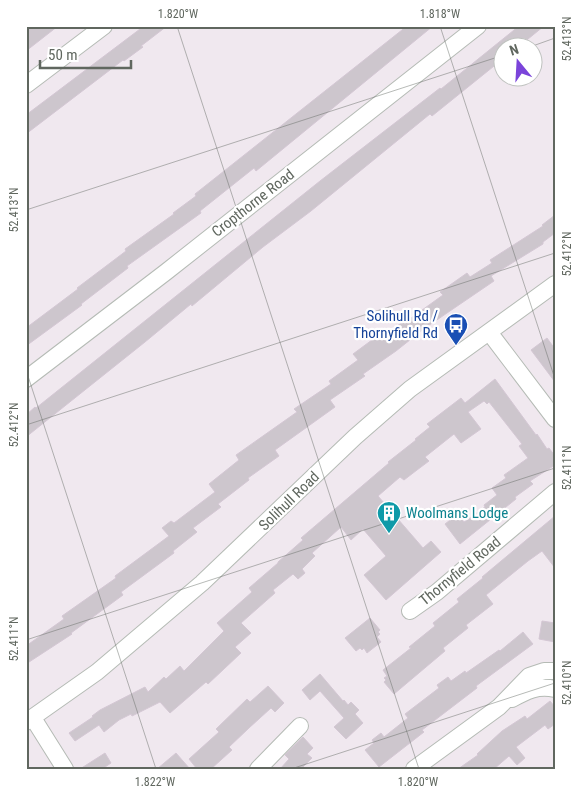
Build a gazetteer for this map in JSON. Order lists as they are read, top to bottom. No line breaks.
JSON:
{"streets":{"street":["Cropthorne Road","Solihull Road","Thornyfield Road"]},"places":{"bus stop":["Solihull Rd / Thornyfield Rd"],"building":["Woolmans Lodge"]},"scale_bar":"50 m","north":"top","coordinates":["1.820°W","1.818°W","52.413°N","52.412°N","52.411°N","52.410°N","1.822°W"]}
